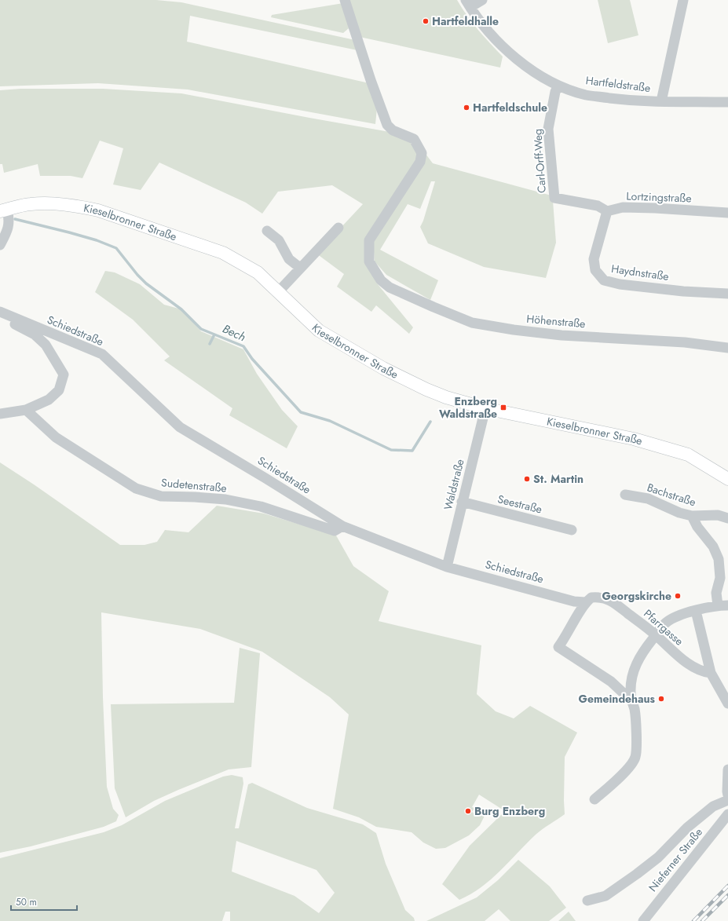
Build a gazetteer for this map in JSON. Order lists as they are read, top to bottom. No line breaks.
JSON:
{"streets":{"main road":["Kieselbronner Straße"],"street":["Hartfeldstraße","Carl-Orff-Weg","Lortzingstraße","Haydnstraße","Höhenstraße","Schiedstraße","Waldstraße","Sudetenstraße","Bachstraße","Seestraße","Pfarrgasse","Nieferner Straße"]},"crossings":[["Hartfeldstraße","Carl-Orff-Weg"],["Carl-Orff-Weg","Lortzingstraße"],["Carl-Orff-Weg","Haydnstraße"],["Lortzingstraße","Haydnstraße"],["Kieselbronner Straße","Waldstraße"],["Schiedstraße","Waldstraße"],["Schiedstraße","Sudetenstraße"],["Schiedstraße","Pfarrgasse"],["Waldstraße","Seestraße"]],"water":["Bech"],"places":{"other":["Hartfeldhalle","Hartfeldschule","St. Martin","Georgskirche","Gemeindehaus","Burg Enzberg"],"transit":["Enzberg Waldstraße"]},"scale_bar":"50 m"}
